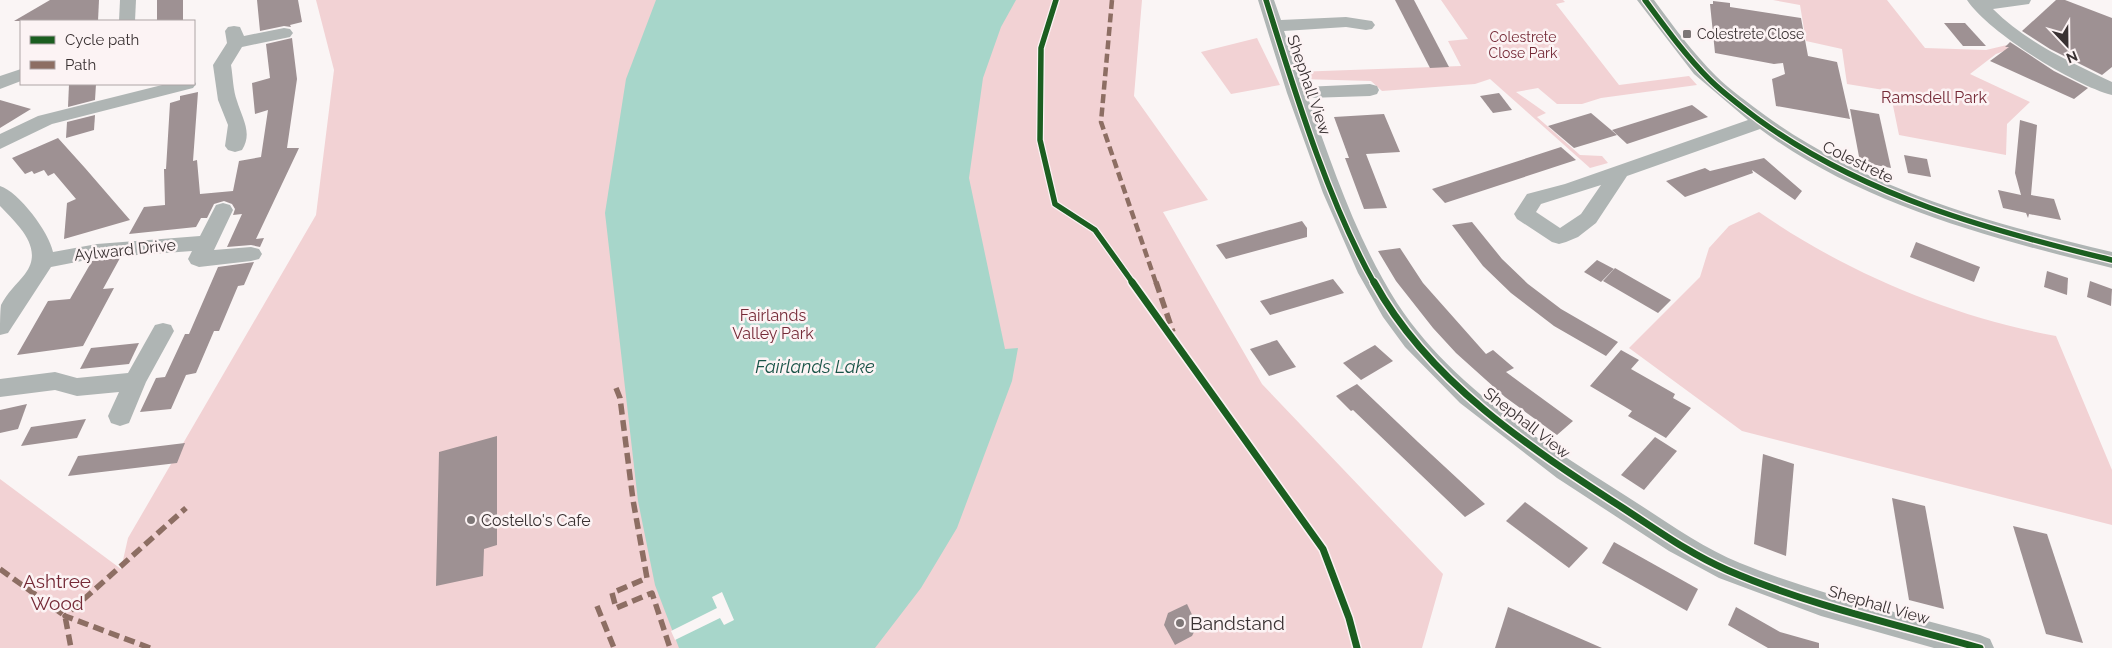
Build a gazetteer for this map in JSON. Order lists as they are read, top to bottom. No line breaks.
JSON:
{"streets":{"street":["Shephall View","Colestrete","Aylward Drive"]},"water":["Fairlands Lake"],"parks":["Colestrete Close Park","Ramsdell Park","Fairlands Valley Park","Ashtree Wood"],"places":{"transit":["Colestrete Close"],"other":["Costello's Cafe","Bandstand"]},"legend":["Cycle path","Path"],"north":"bottom"}
